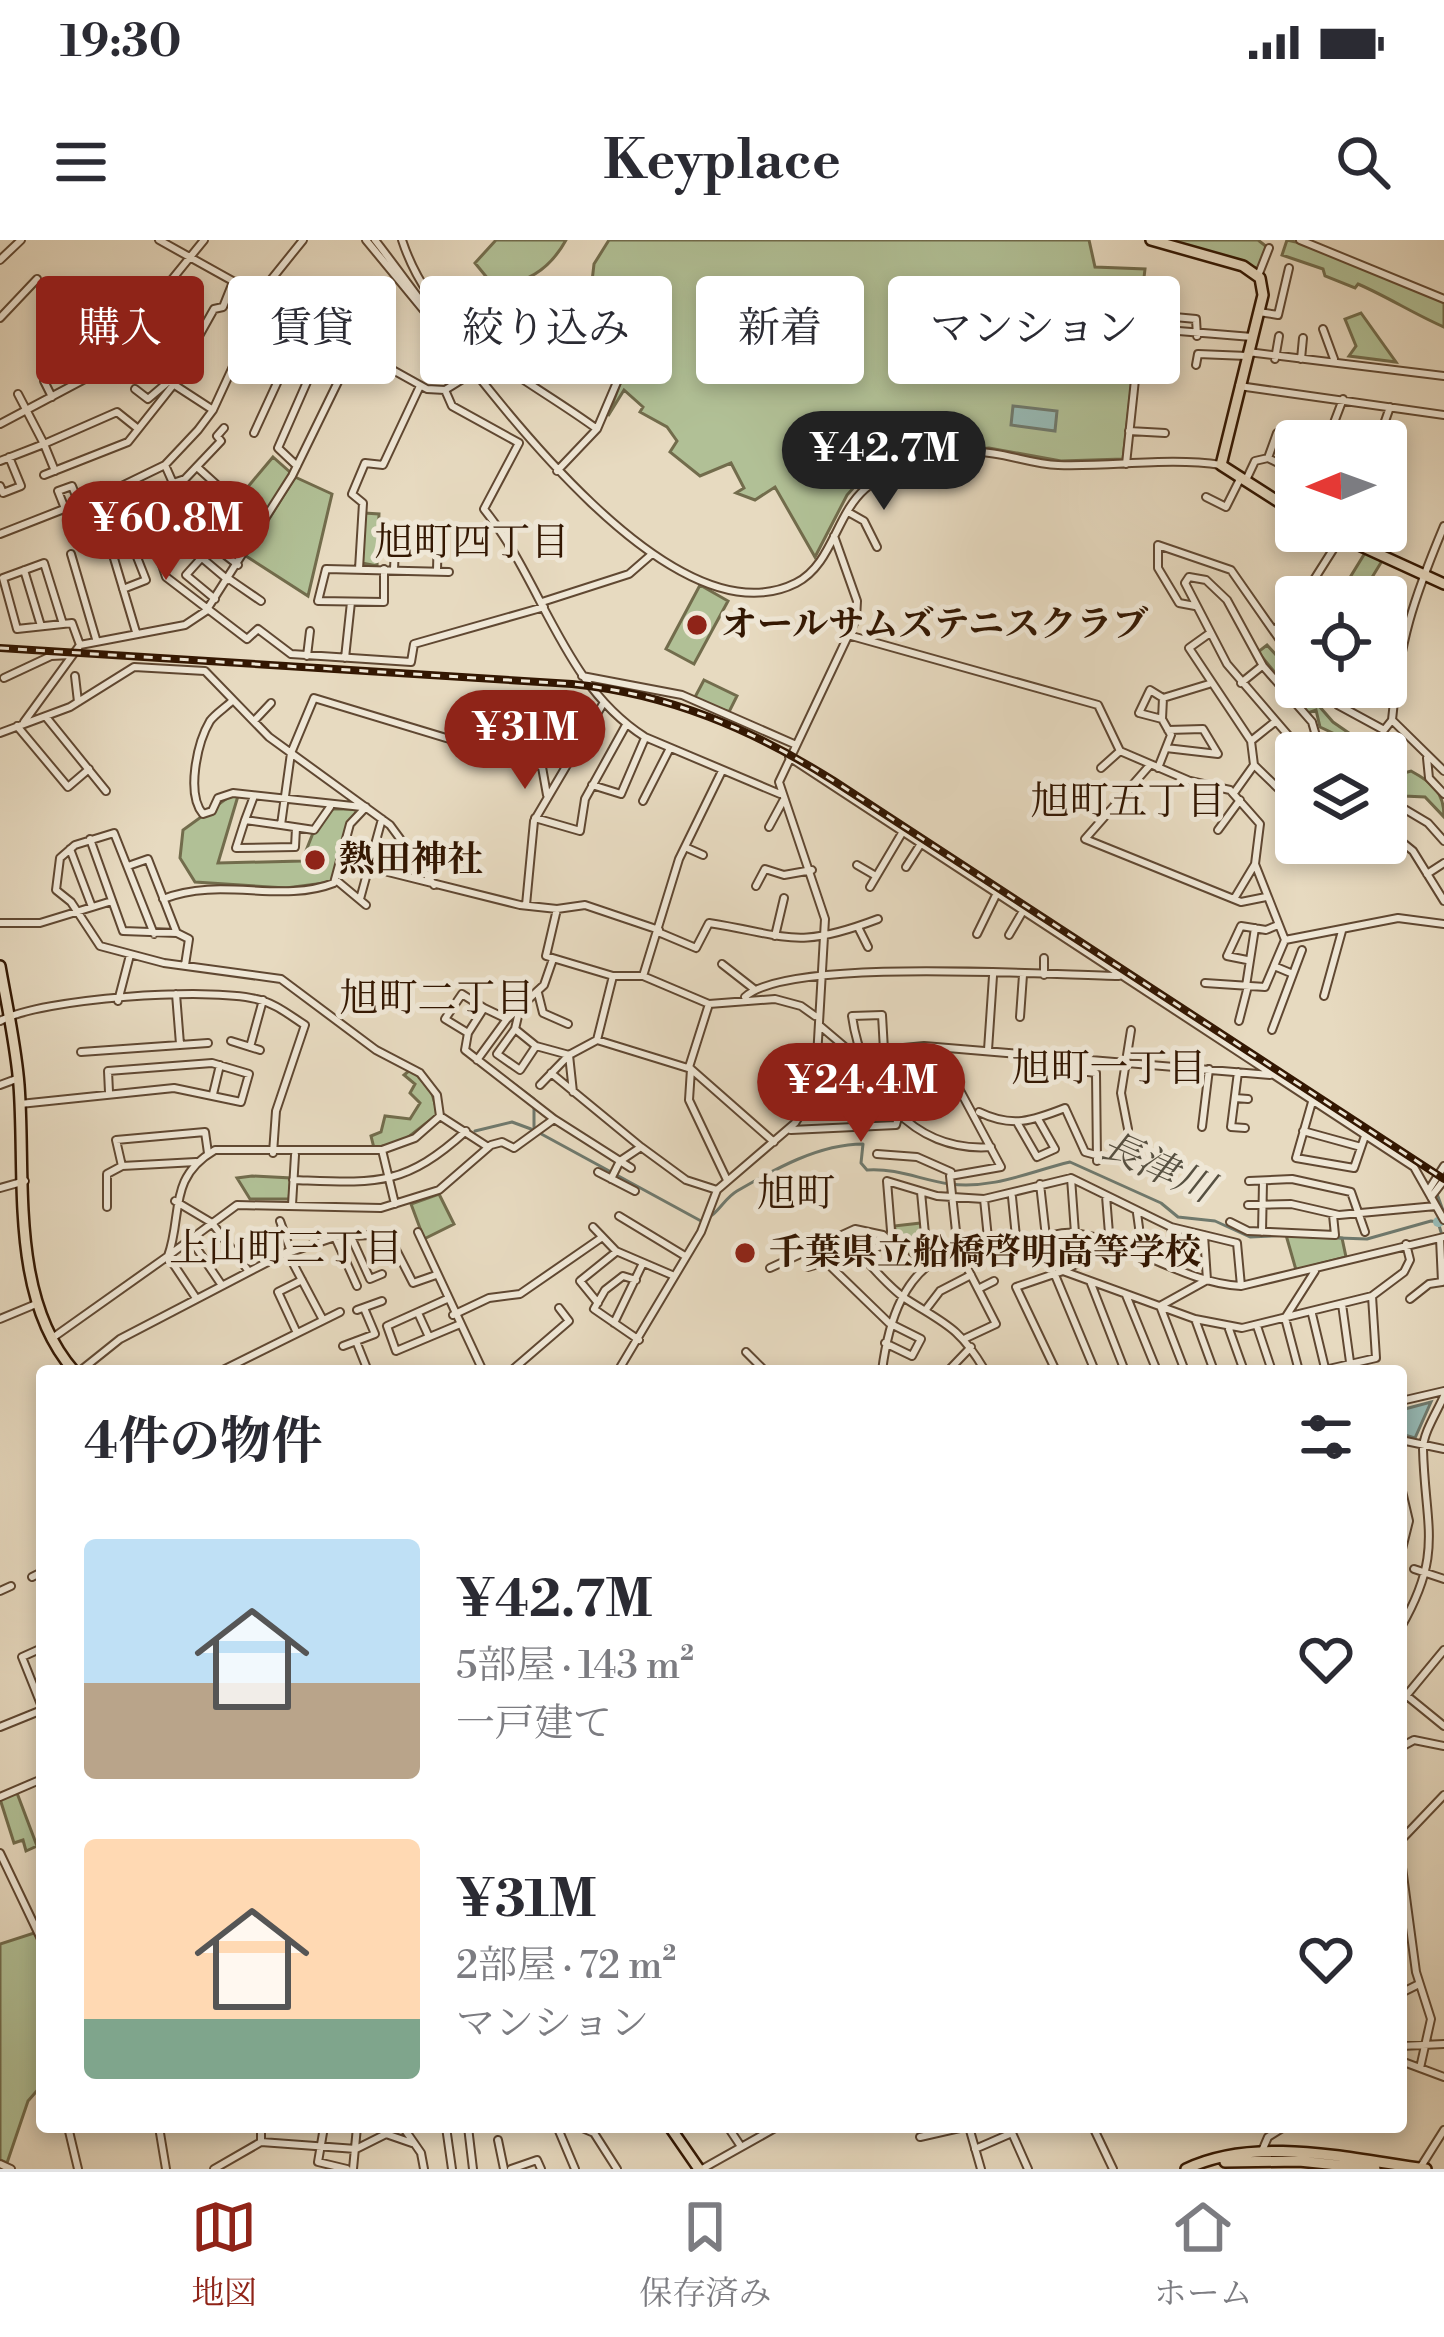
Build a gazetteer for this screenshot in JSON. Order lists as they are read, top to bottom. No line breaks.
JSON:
{"districts":["旭町四丁目","旭町五丁目","旭町二丁目","旭町一丁目","旭町","上山町三丁目"],"water":["長津川"],"places":["オールサムズテニスクラブ","熱田神社","千葉県立船橋啓明高等学校"],"north":"left","page":{"status":"19:30","header":"Keyplace","chip":["購入","賃貸","絞り込み","新着","マンション"],"price":["¥42.7M","¥60.8M","¥31M","¥24.4M"],"heading":"4件の物件","list":[{"name":"¥42.7M","note":"5部屋 · 143 m² · 一戸建て"},{"name":"¥31M","note":"2部屋 · 72 m² · マンション"}],"tabs":["地図","保存済み","ホーム"]}}
